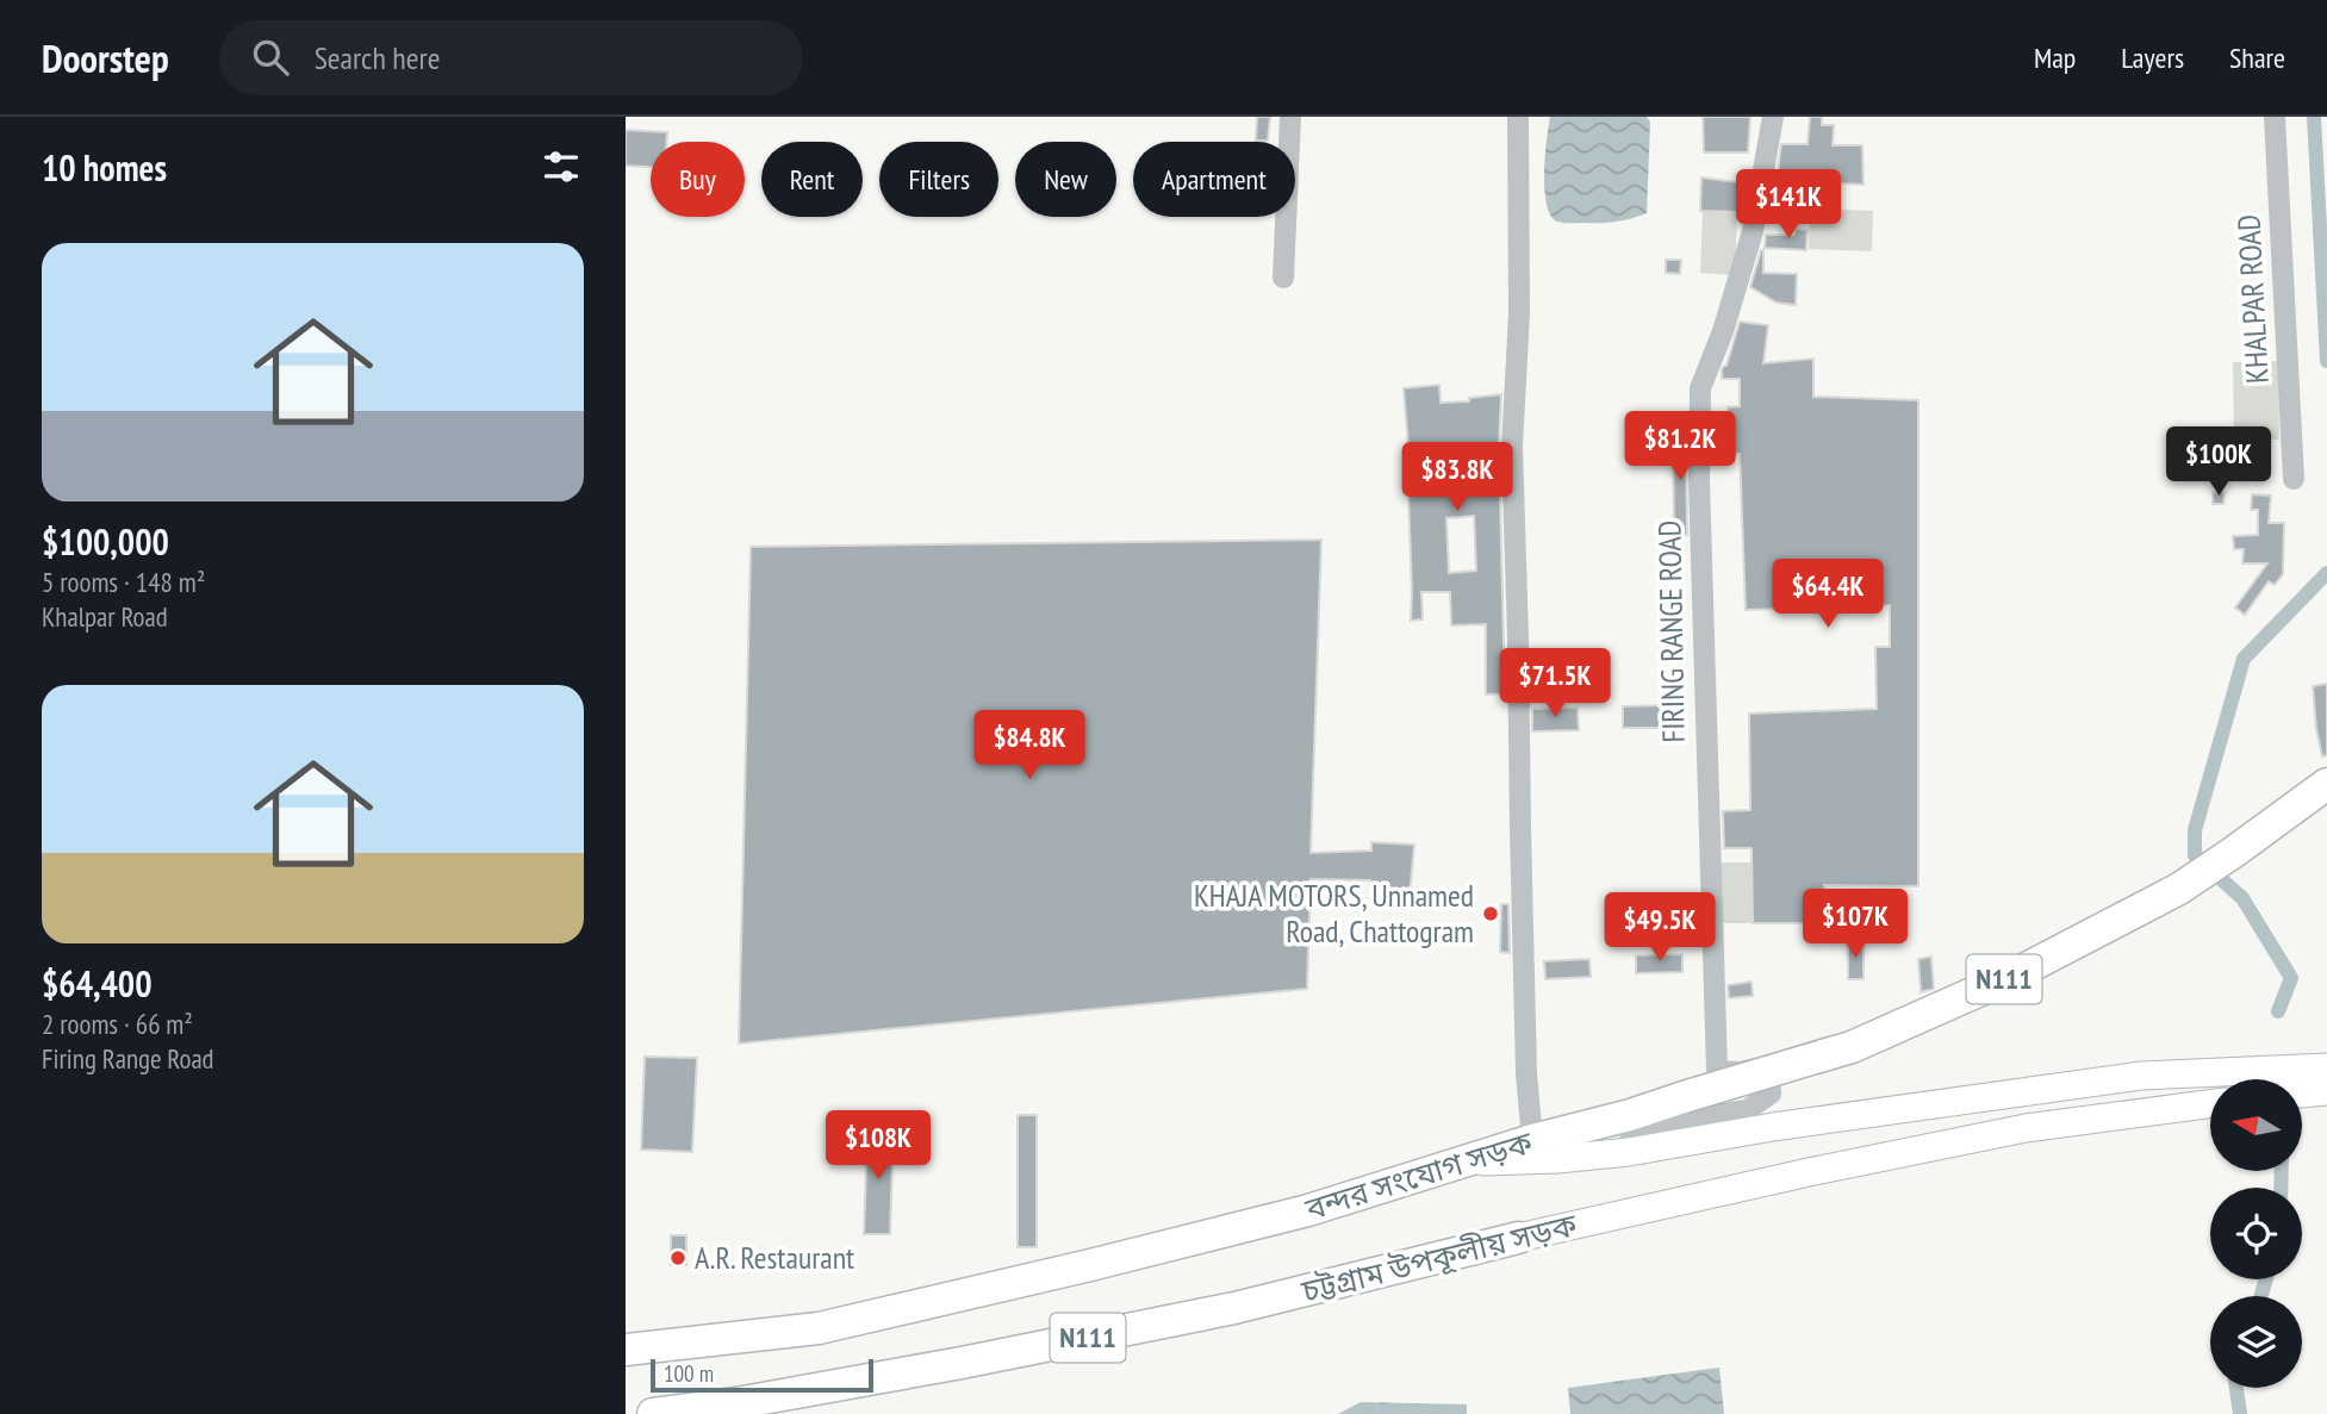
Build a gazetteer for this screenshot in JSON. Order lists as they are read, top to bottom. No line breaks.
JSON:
{"streets":{"highway":["N111","বন্দর সংযোগ সড়ক","চট্টগ্রাম উপকূলীয় সড়ক"],"street":["KHALPAR ROAD","FIRING RANGE ROAD"]},"places":["KHAJA MOTORS, Unnamed Road, Chattogram","A.R. Restaurant"],"scale_bar":"100 m","north":"left","page":{"header":"Doorstep","search":"Search here","nav":["Map","Layers","Share"],"heading":"10 homes","chip":["Buy","Rent","Filters","New","Apartment"],"price":["$141K","$81.2K","$100K","$83.8K","$64.4K","$71.5K","$84.8K","$107K","$49.5K","$108K"],"list":[{"name":"$100,000","note":"5 rooms · 148 m² · Khalpar Road"},{"name":"$64,400","note":"2 rooms · 66 m² · Firing Range Road"}],"scale":"100 m"}}
